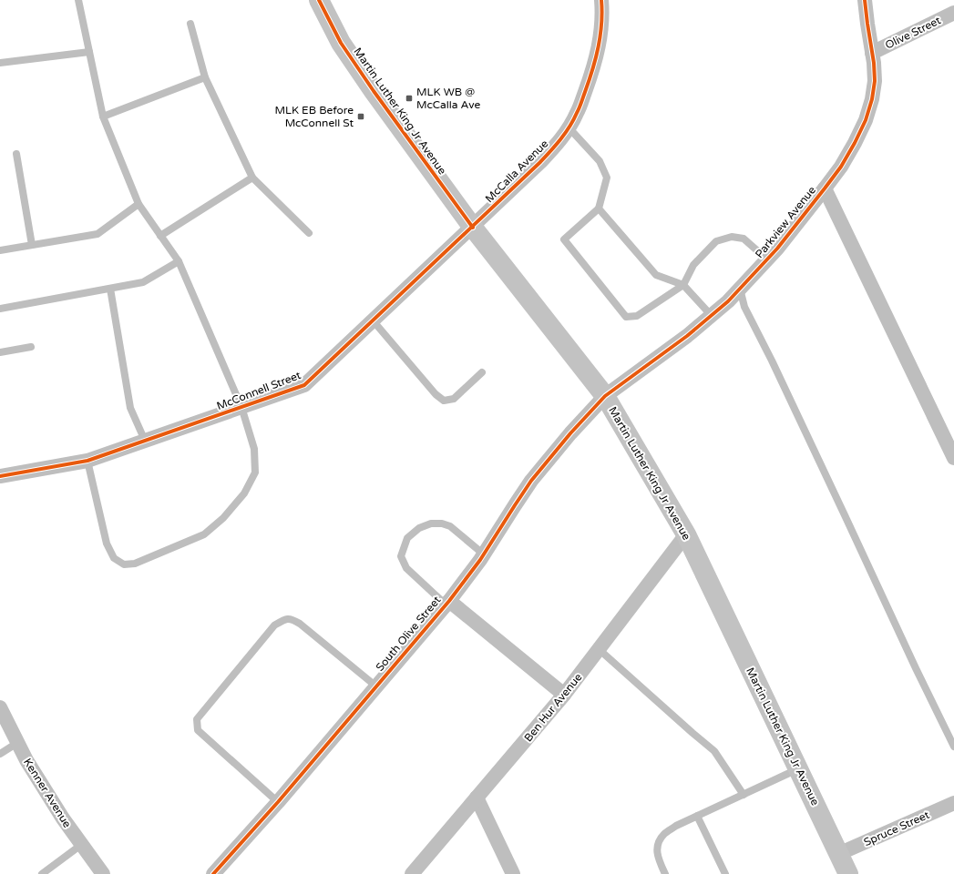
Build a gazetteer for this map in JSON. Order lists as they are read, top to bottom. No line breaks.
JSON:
{"streets":{"main road":["Martin Luther King Jr Avenue"],"street":["Olive Street","McCalla Avenue","Parkview Avenue","McConnell Street","South Olive Street","Ben Hur Avenue","Kenner Avenue","Spruce Street"]},"crossings":[["Olive Street","Parkview Avenue"],["Martin Luther King Jr Avenue","McCalla Avenue"],["Martin Luther King Jr Avenue","Parkview Avenue"],["Martin Luther King Jr Avenue","McConnell Street"],["Martin Luther King Jr Avenue","South Olive Street"],["Martin Luther King Jr Avenue","Ben Hur Avenue"],["Martin Luther King Jr Avenue","Spruce Street"],["McCalla Avenue","McConnell Street"],["Parkview Avenue","South Olive Street"]],"places":{"transit":["MLK WB @ McCalla Ave","MLK EB Before McConnell St"]}}
